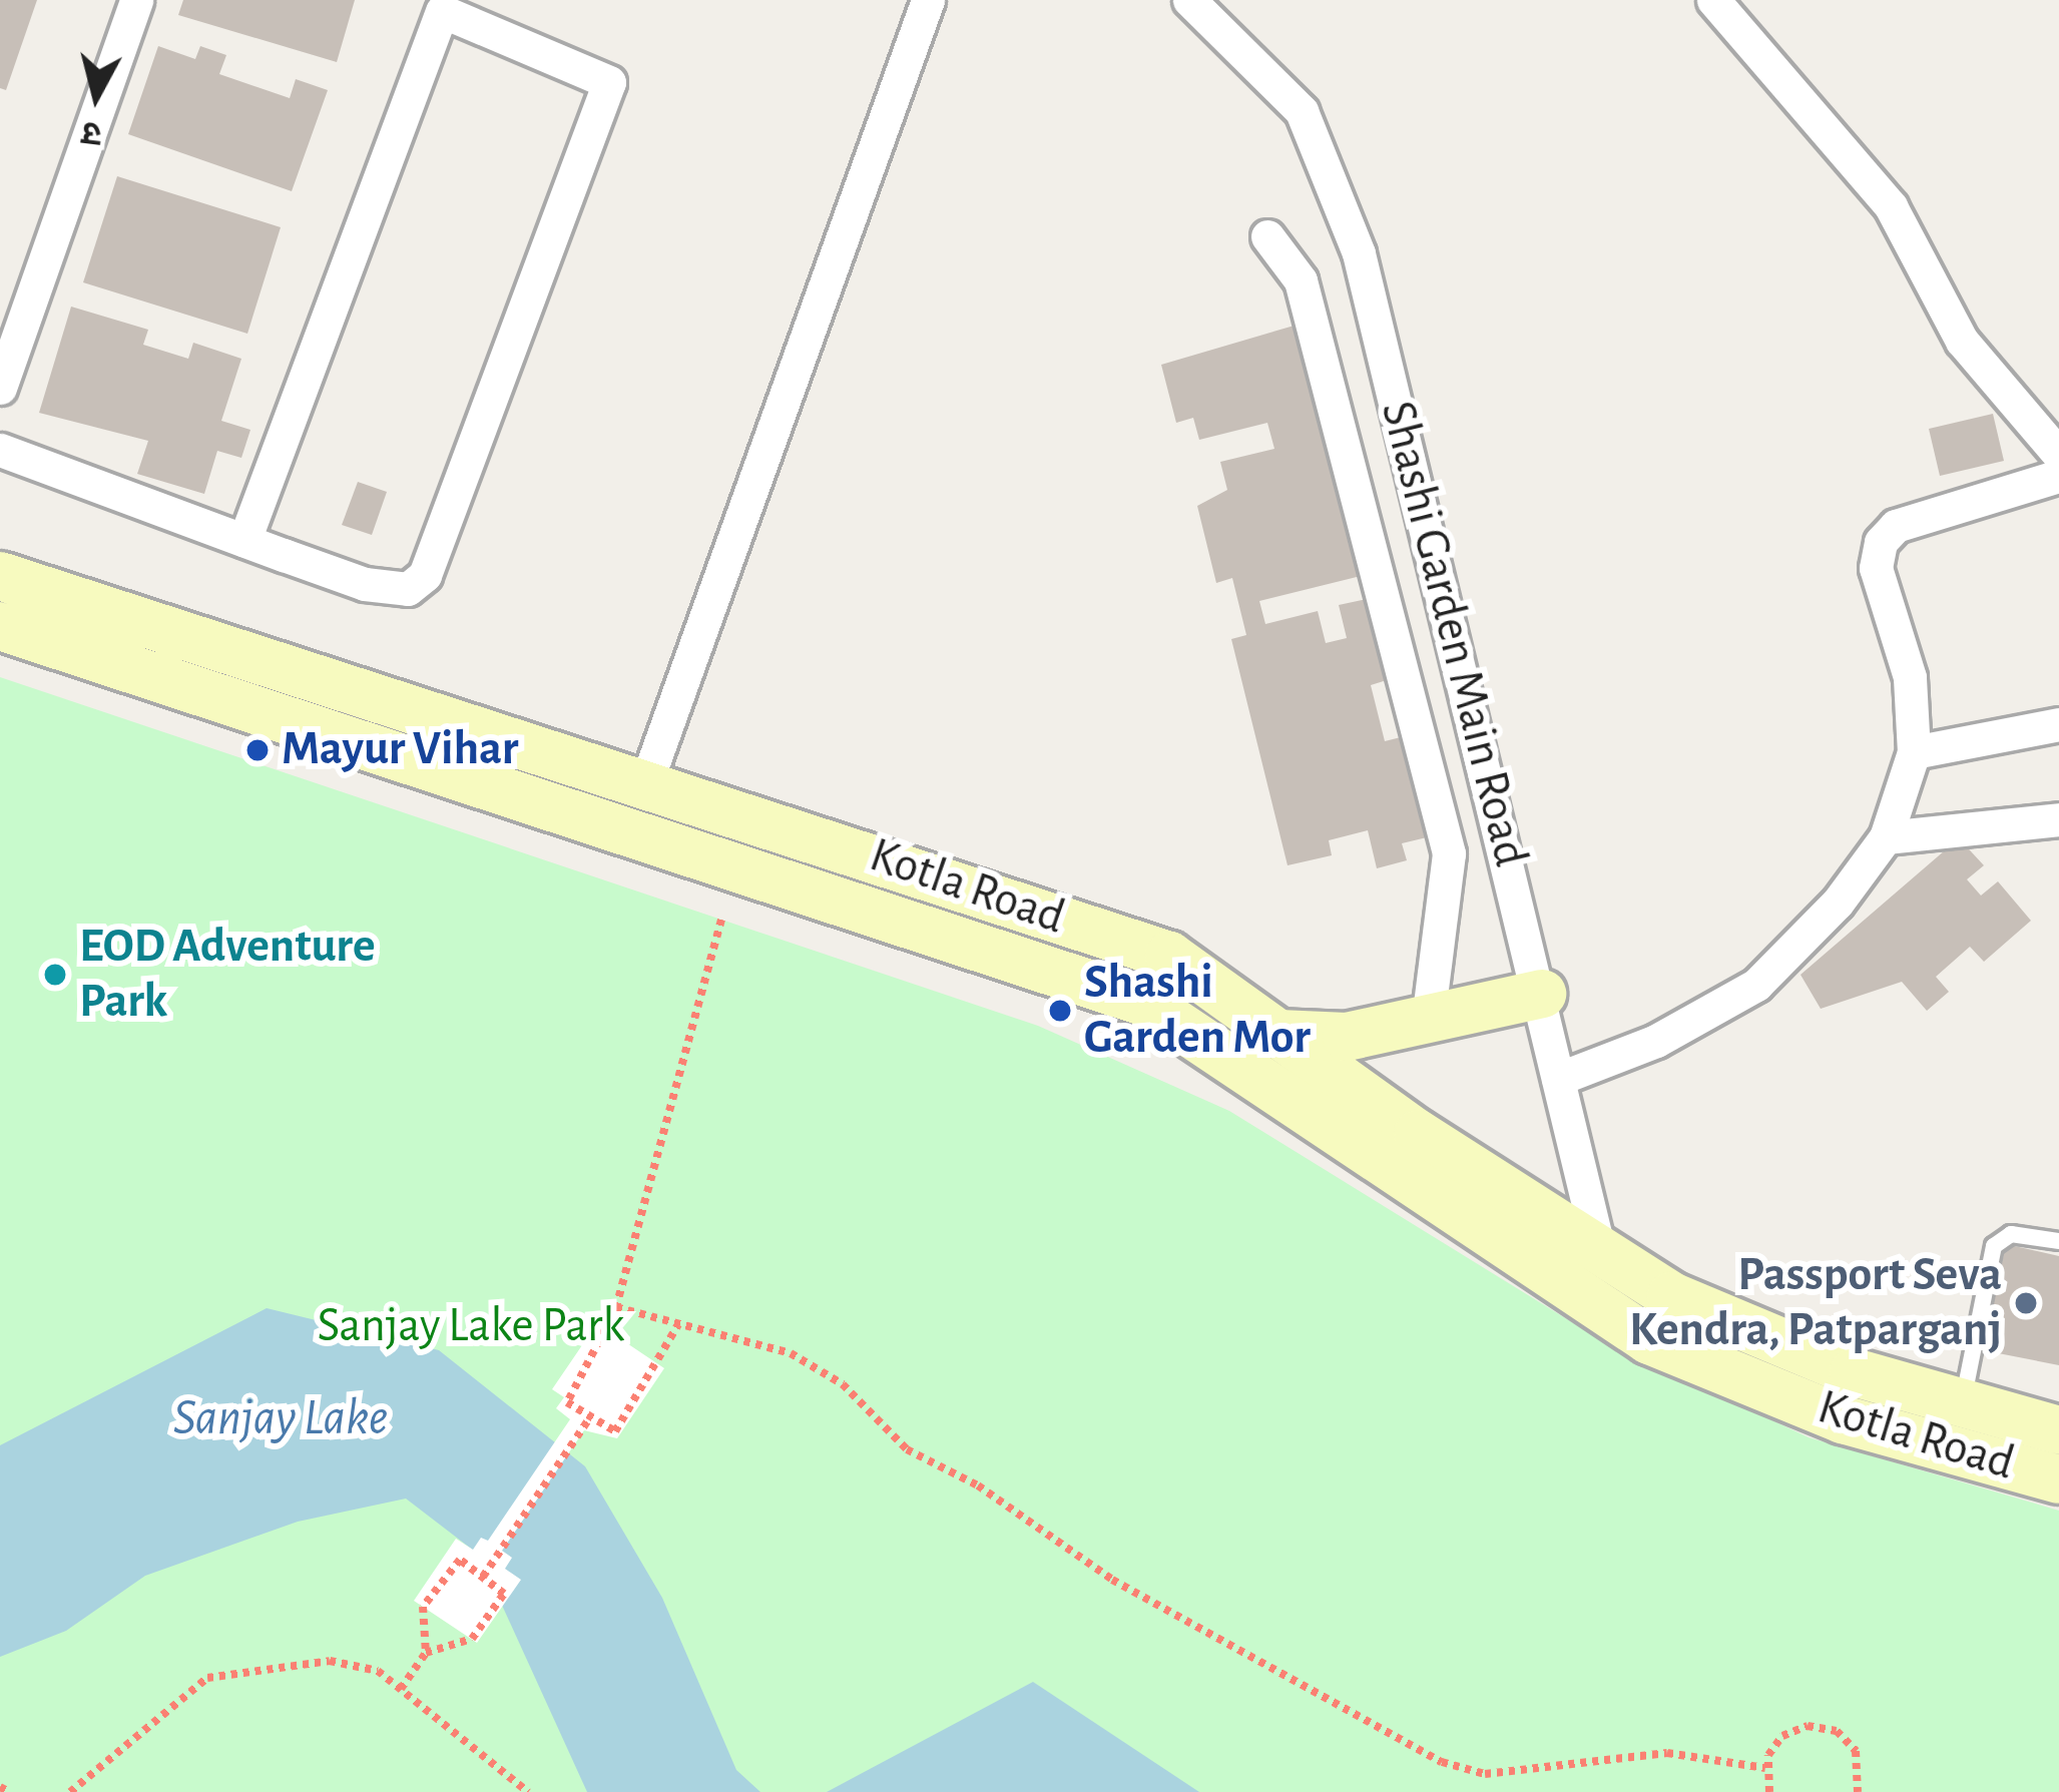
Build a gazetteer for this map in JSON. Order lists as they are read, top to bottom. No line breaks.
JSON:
{"streets":{"main road":["Kotla Road"],"street":["Shashi Garden Main Road"]},"crossings":[["Shashi Garden Main Road","Kotla Road"]],"water":["Sanjay Lake"],"parks":["Sanjay Lake Park"],"places":["Mayur Vihar","EOD Adventure Park","Shashi Garden Mor","Passport Seva Kendra, Patparganj"],"north":"bottom"}
